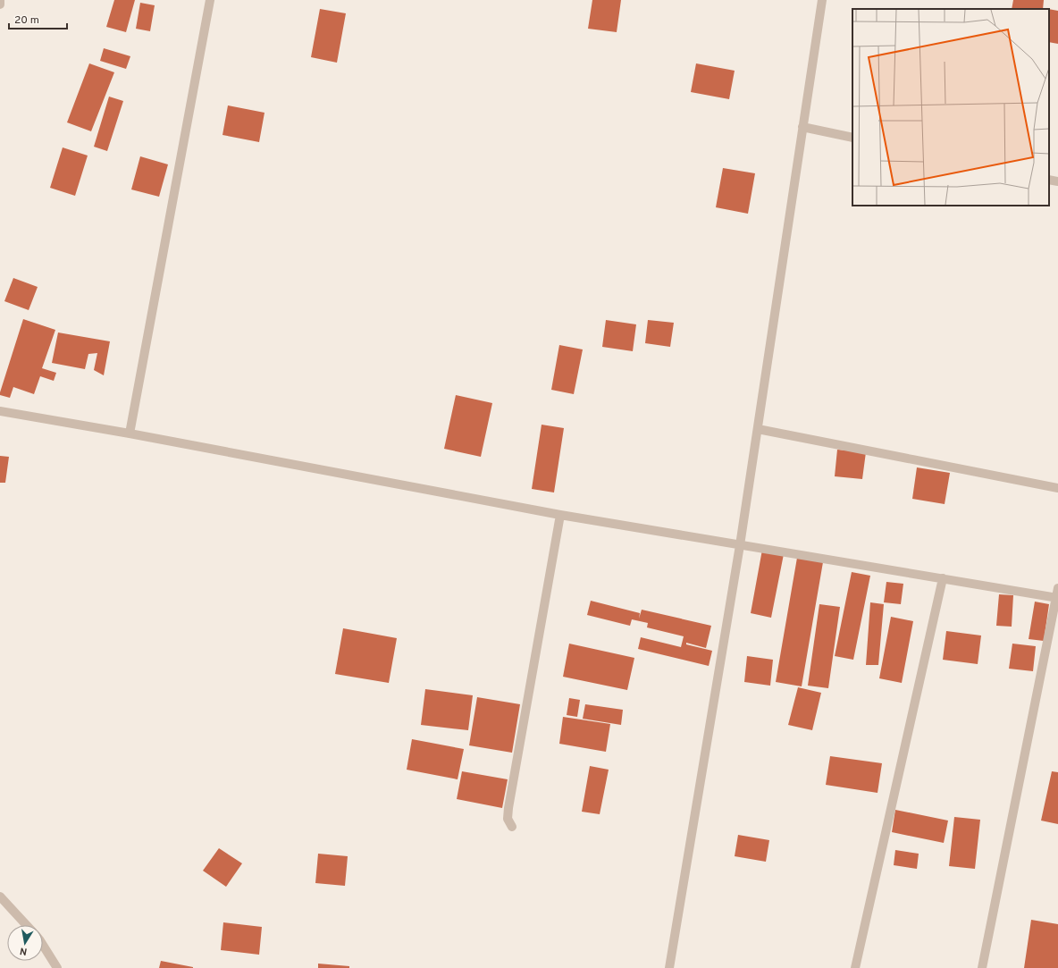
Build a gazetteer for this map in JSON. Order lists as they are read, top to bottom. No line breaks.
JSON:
{"scale_bar":"20 m","north":"bottom"}
